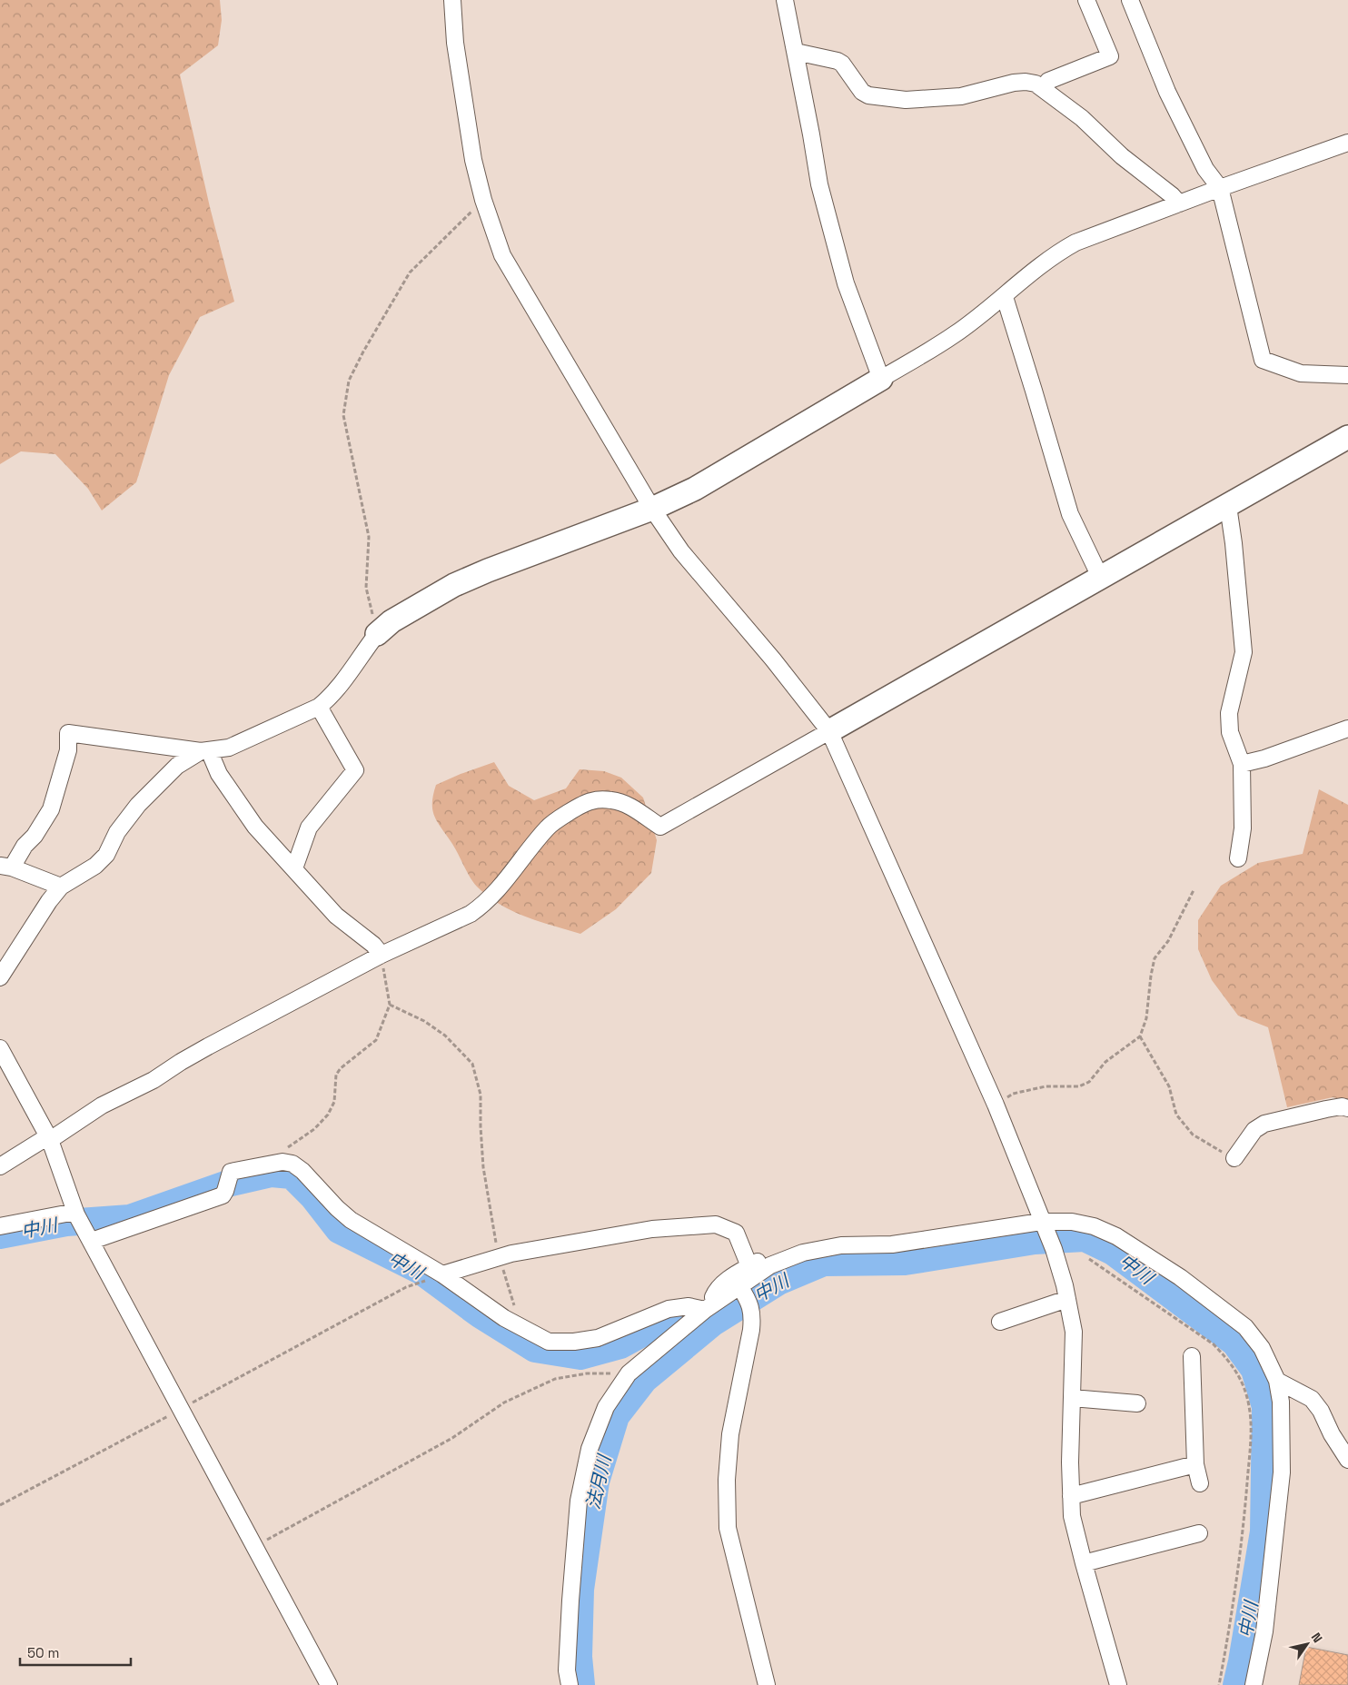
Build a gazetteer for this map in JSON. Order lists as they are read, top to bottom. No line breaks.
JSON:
{"water":["中川","法月川"],"scale_bar":"50 m","north":"top right"}
